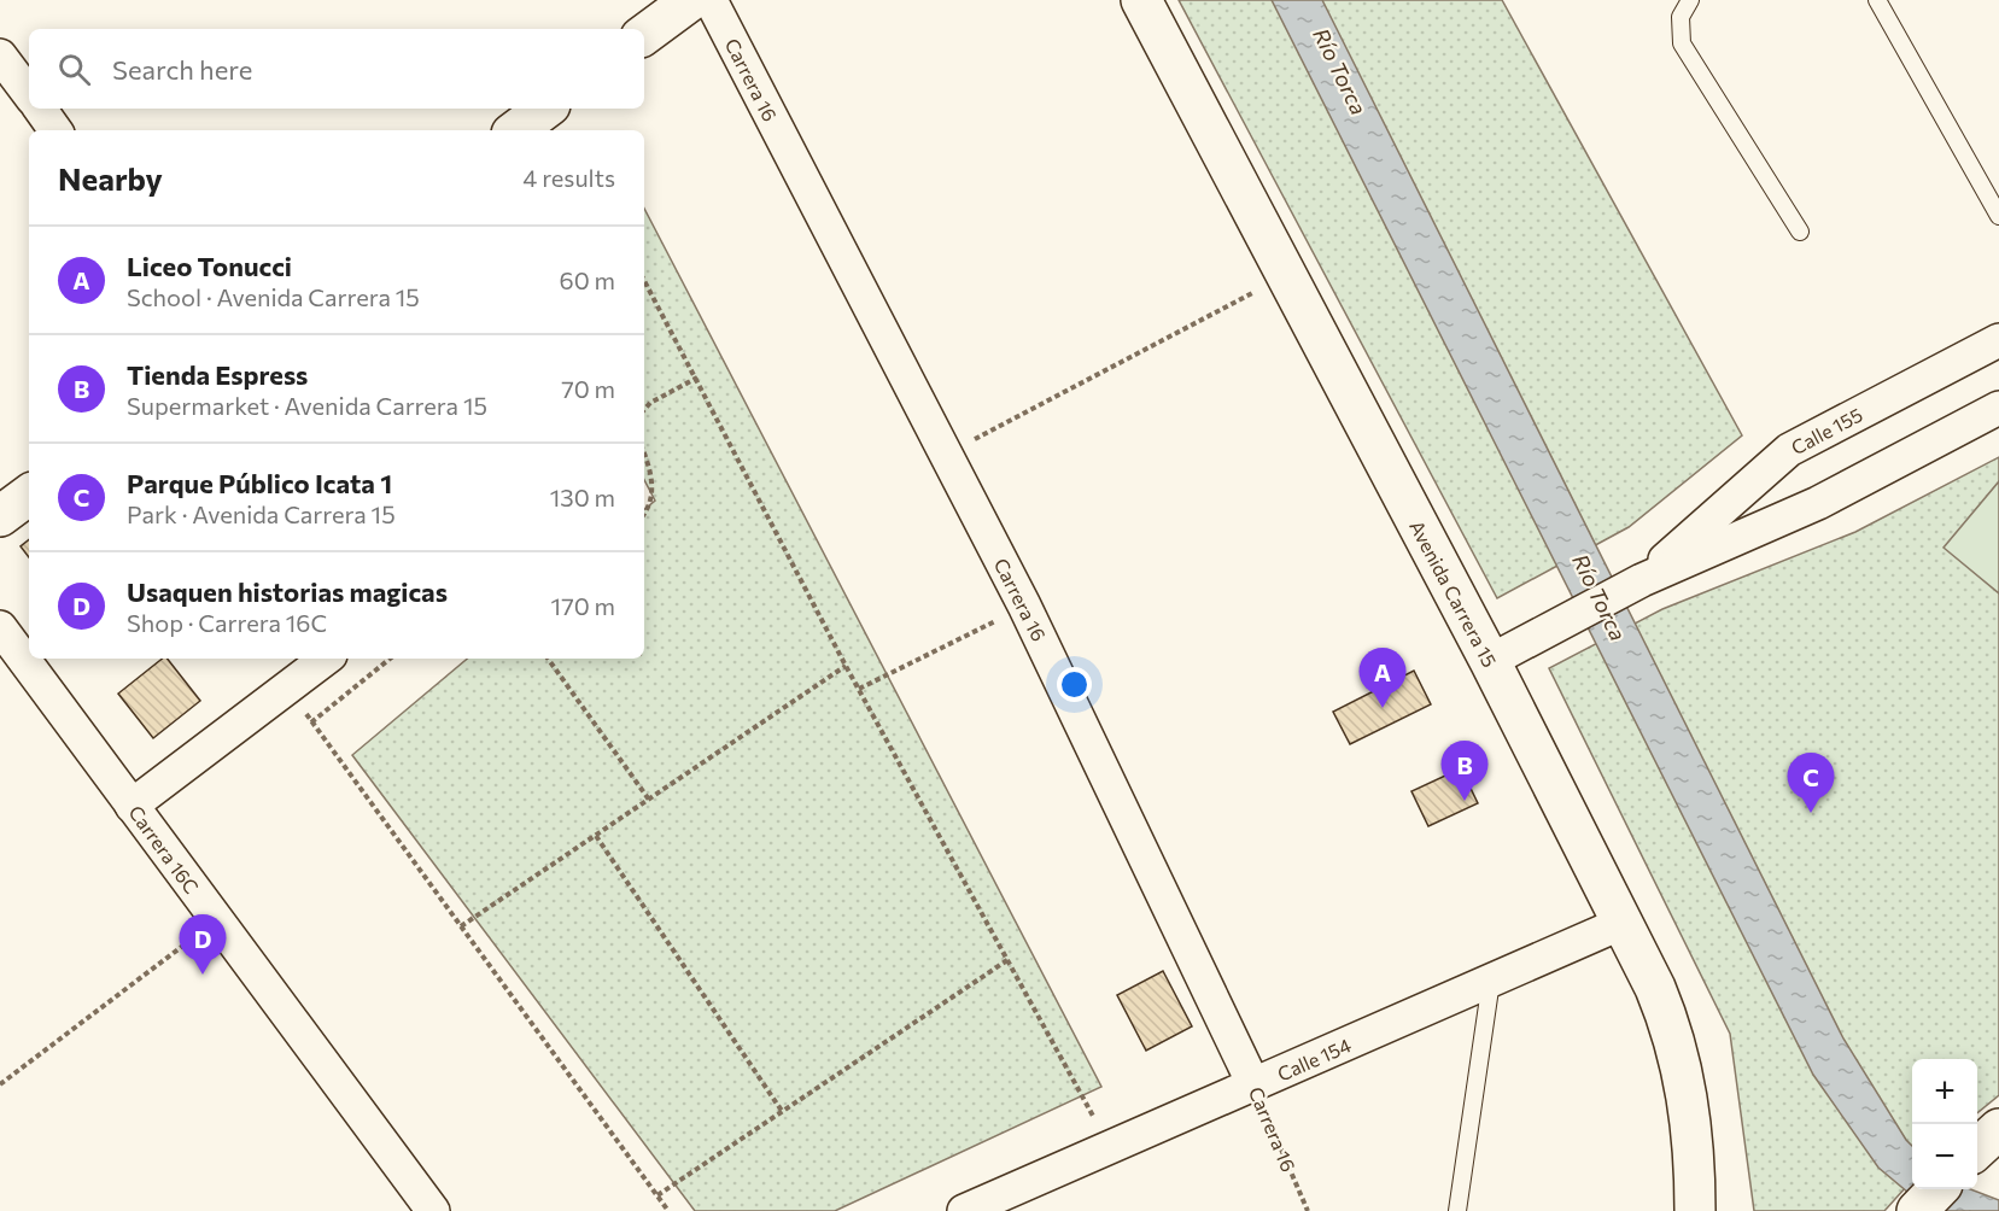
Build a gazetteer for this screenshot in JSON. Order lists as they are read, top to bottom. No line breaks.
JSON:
{"streets":{"street":["Carrera 16","Calle 155","Avenida Carrera 15","Carrera 16C","Calle 154"]},"crossings":[["Carrera 16","Calle 154"],["Calle 155","Avenida Carrera 15"],["Avenida Carrera 15","Calle 154"]],"water":["Río Torca"],"page":{"search":"Search here","heading":["Nearby","4 results"],"list":[{"mark":"A","name":"Liceo Tonucci","note":"School · Avenida Carrera 15","value":"60 m"},{"mark":"B","name":"Tienda Espress","note":"Supermarket · Avenida Carrera 15","value":"70 m"},{"mark":"C","name":"Parque Público Icata 1","note":"Park · Avenida Carrera 15","value":"130 m"},{"mark":"D","name":"Usaquen historias magicas","note":"Shop · Carrera 16C","value":"170 m"}],"pins":["A","B","C","D"],"map_buttons":["+","−"]}}
